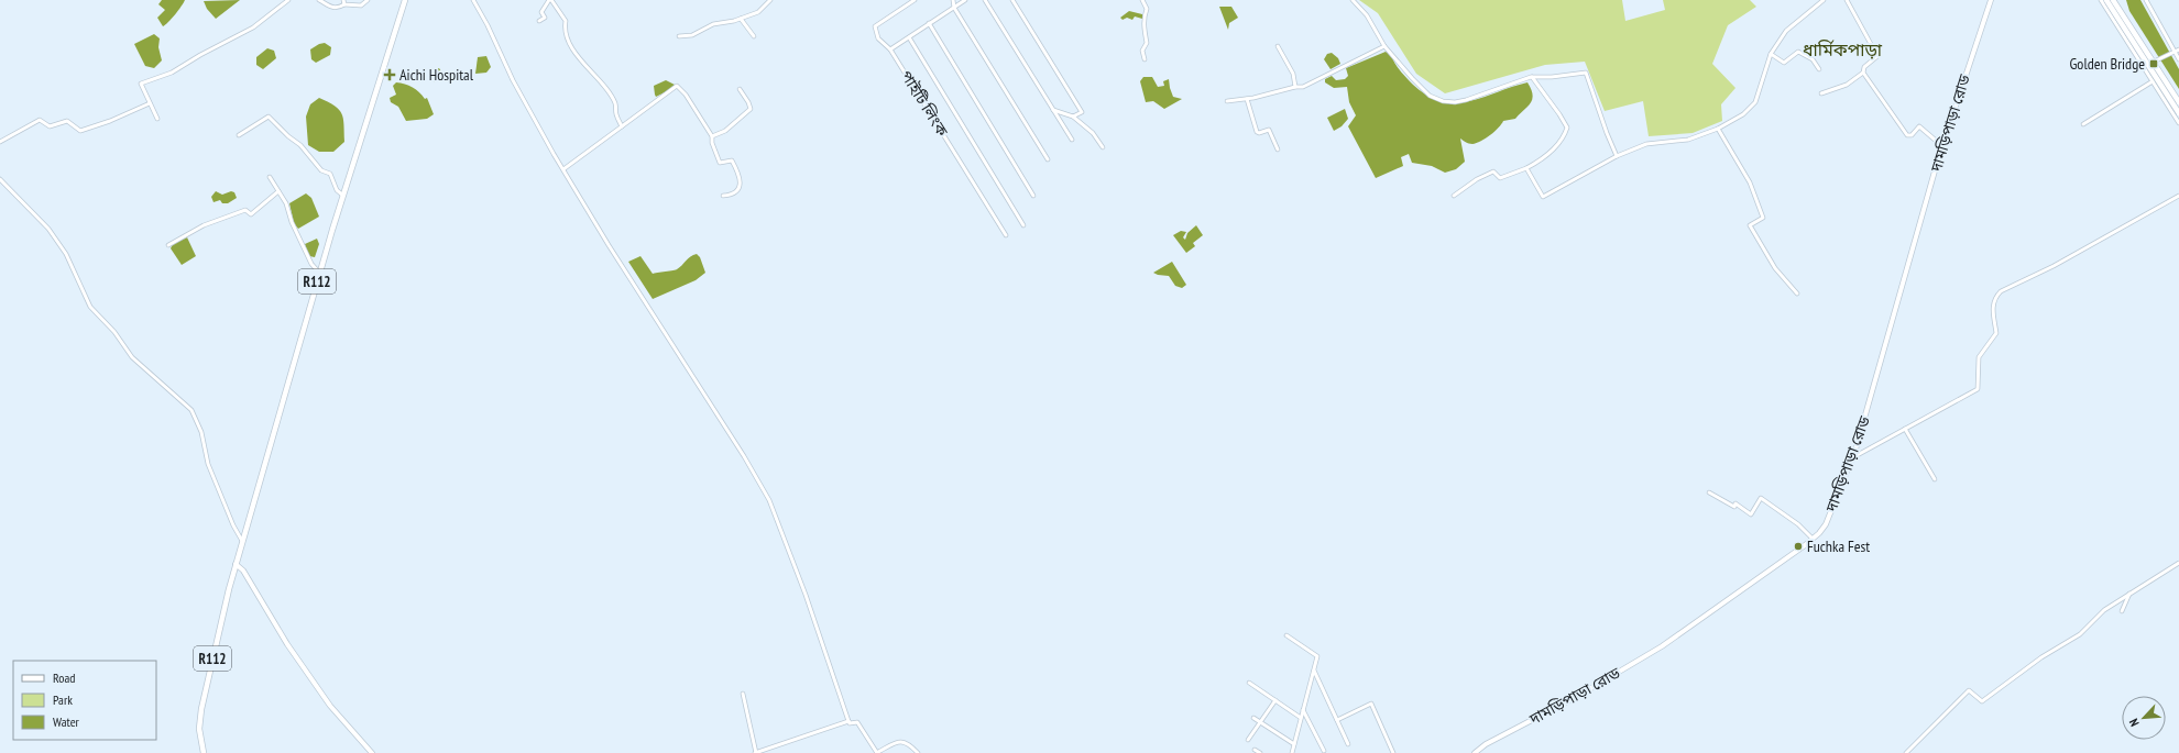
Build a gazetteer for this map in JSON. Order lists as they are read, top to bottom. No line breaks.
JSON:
{"streets":{"main road":["দামড়িপাড়া রোড","R112"],"street":["পাইটি লিংক"]},"districts":["ধার্মিকপাড়া"],"places":{"transit":["Golden Bridge"],"health":["Aichi Hospital"],"other":["Fuchka Fest"]},"legend":["Road","Park","Water"],"north":"bottom left"}
